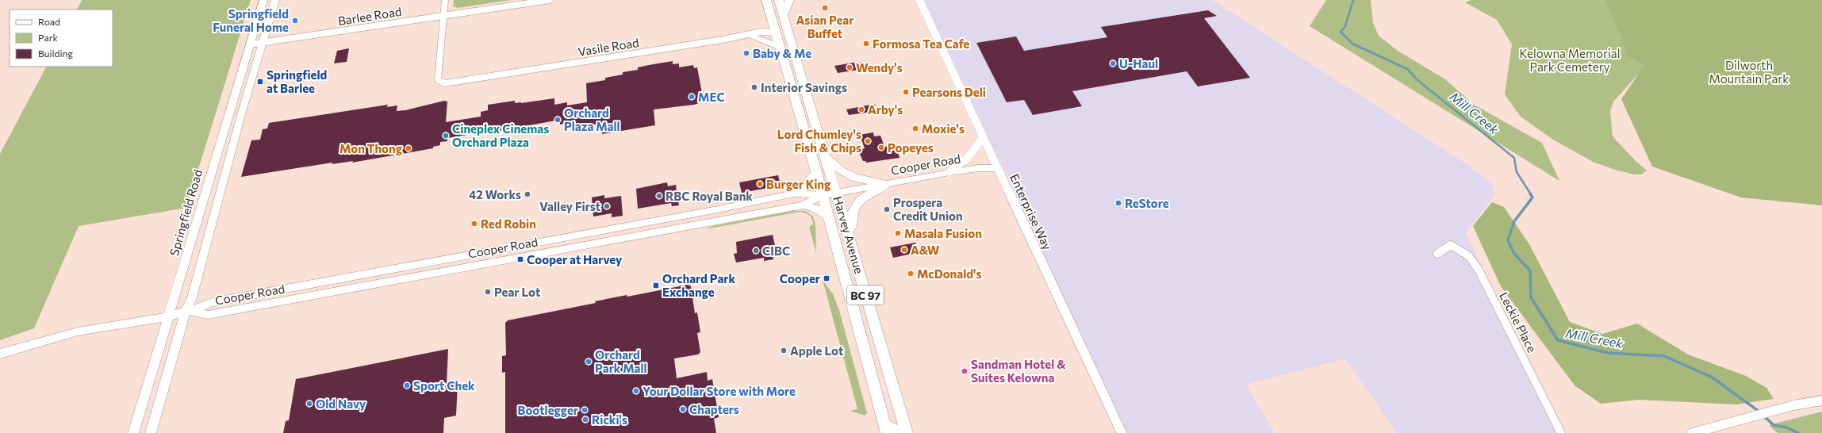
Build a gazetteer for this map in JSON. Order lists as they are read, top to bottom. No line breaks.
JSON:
{"streets":{"highway":["Harvey Avenue","BC 97"],"main road":["Cooper Road","Springfield Road"],"street":["Barlee Road","Vasile Road","Enterprise Way","Leckie Place"]},"crossings":[["Barlee Road","Vasile Road"],["Barlee Road","Springfield Road"],["Vasile Road","Harvey Avenue"],["Cooper Road","Enterprise Way"],["Cooper Road","Springfield Road"],["Cooper Road","Harvey Avenue"]],"water":["Mill Creek"],"parks":["Kelowna Memorial Park Cemetery","Dilworth Mountain Park"],"places":{"other":["Asian Pear Buffet","Springfield Funeral Home","Formosa Tea Cafe","Baby & Me","U-Haul","Wendy's","Interior Savings","Pearsons Deli","MEC","Arby's","Orchard Plaza Mall","Moxie's","Cineplex Cinemas Orchard Plaza","Lord Chumley's Fish & Chips","Popeyes","Mon Thong","Burger King","42 Works","RBC Royal Bank","ReStore","Valley First","Prospera Credit Union","Red Robin","Masala Fusion","A&W","CIBC","McDonald's","Pear Lot","Apple Lot","Orchard Park Mall","Sandman Hotel & Suites Kelowna","Sport Chek","Your Dollar Store with More","Old Navy","Chapters","Bootlegger","Ricki's"],"transit":["Springfield at Barlee","Cooper at Harvey","Cooper","Orchard Park Exchange"]},"legend":["Road","Park","Building"]}
